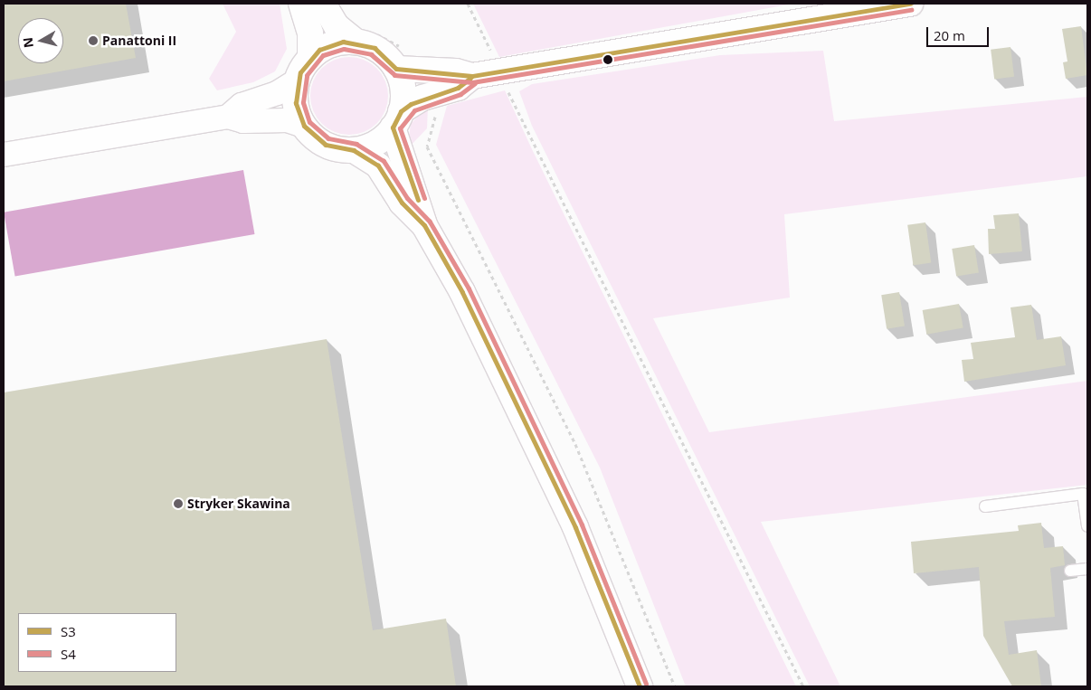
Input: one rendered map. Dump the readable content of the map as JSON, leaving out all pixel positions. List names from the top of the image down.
{
  "places": ["Panattoni II", "Stryker Skawina"],
  "lines": ["transit line S3", "transit line S4"],
  "legend": ["S3", "S4"],
  "scale_bar": "20 m",
  "north": "left"
}
